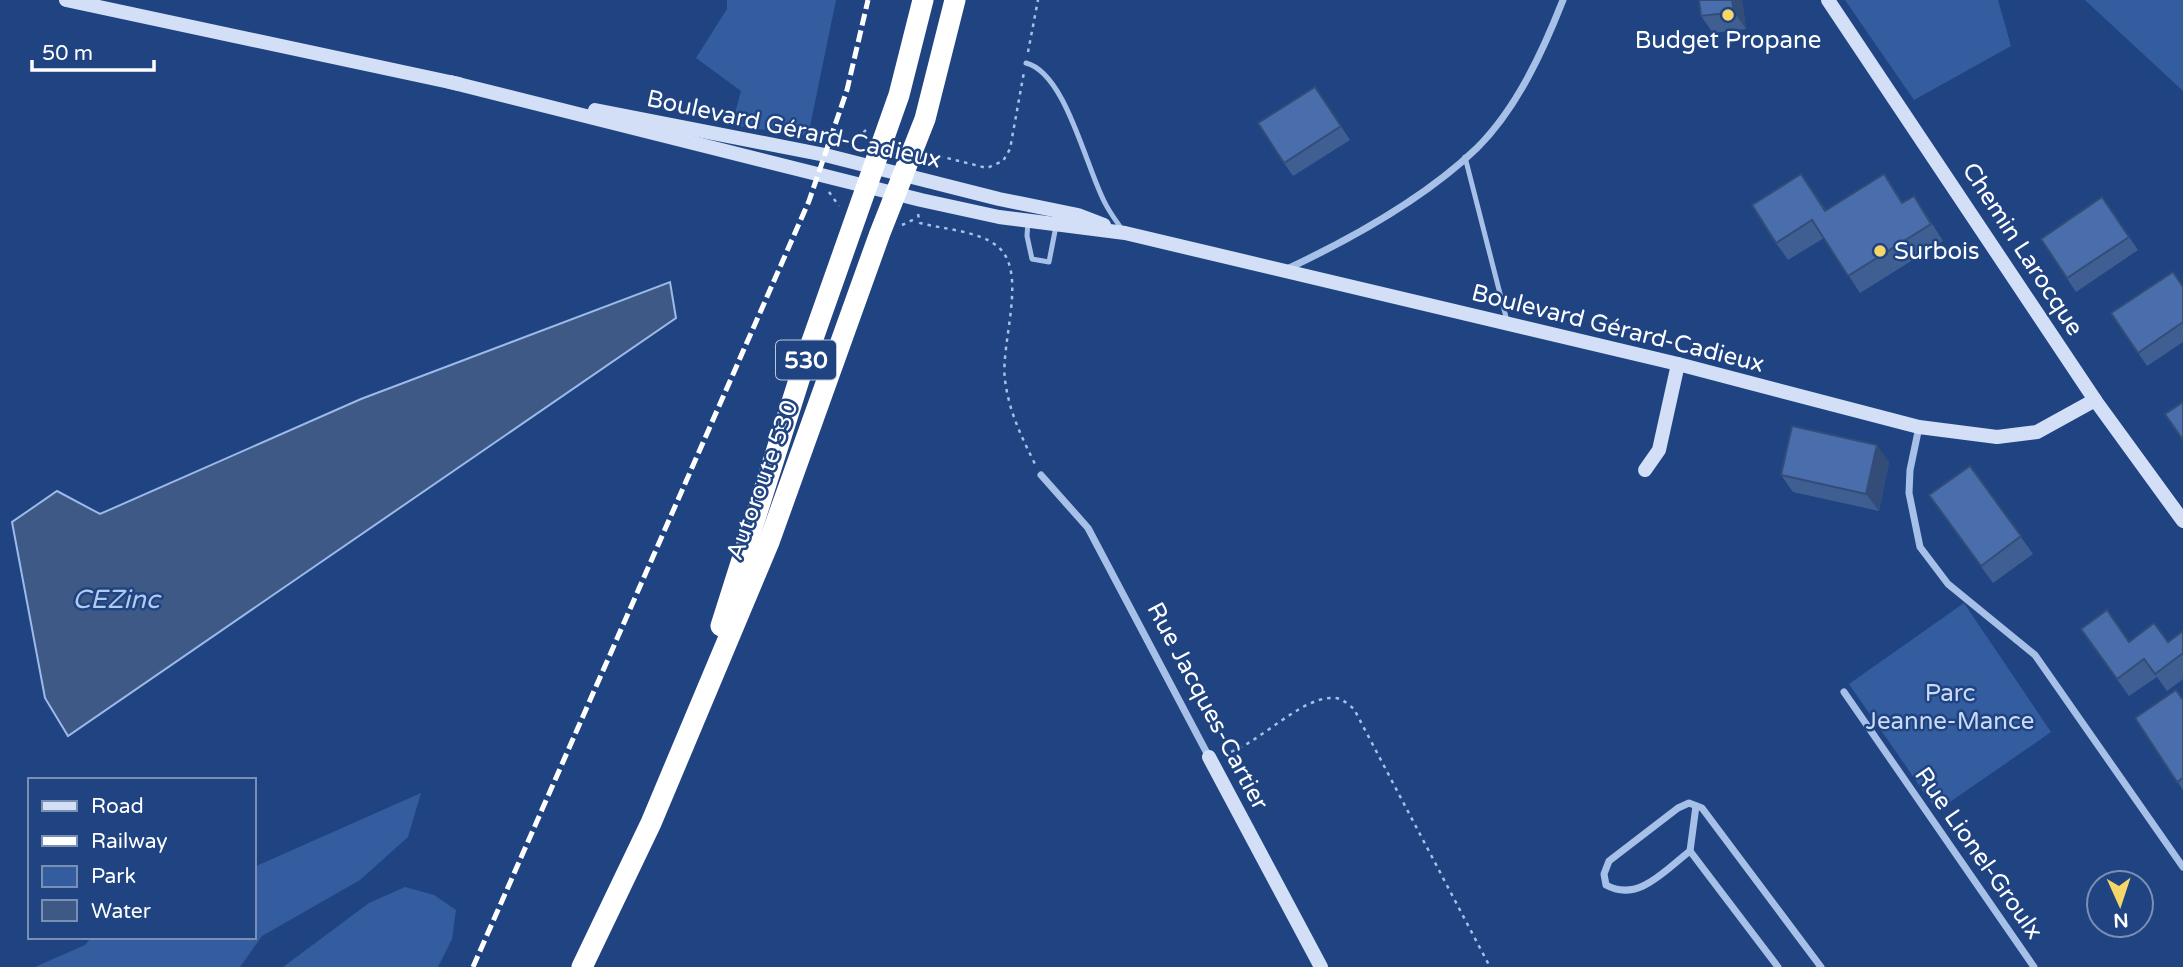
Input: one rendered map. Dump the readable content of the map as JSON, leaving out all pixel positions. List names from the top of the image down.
{
  "streets": {
    "highway": ["530", "Autoroute 530"],
    "main road": ["Boulevard Gérard-Cadieux", "Chemin Larocque", "Rue Jacques-Cartier"],
    "street": ["Rue Lionel-Groulx"]
  },
  "crossings": [
    ["Boulevard Gérard-Cadieux", "Chemin Larocque"],
    ["Boulevard Gérard-Cadieux", "Autoroute 530"]
  ],
  "water": ["CEZinc"],
  "parks": ["Parc Jeanne-Mance"],
  "places": ["Budget Propane", "Surbois"],
  "legend": [
    "Road",
    "Railway",
    "Park",
    "Water"
  ],
  "scale_bar": "50 m",
  "north": "bottom"
}
